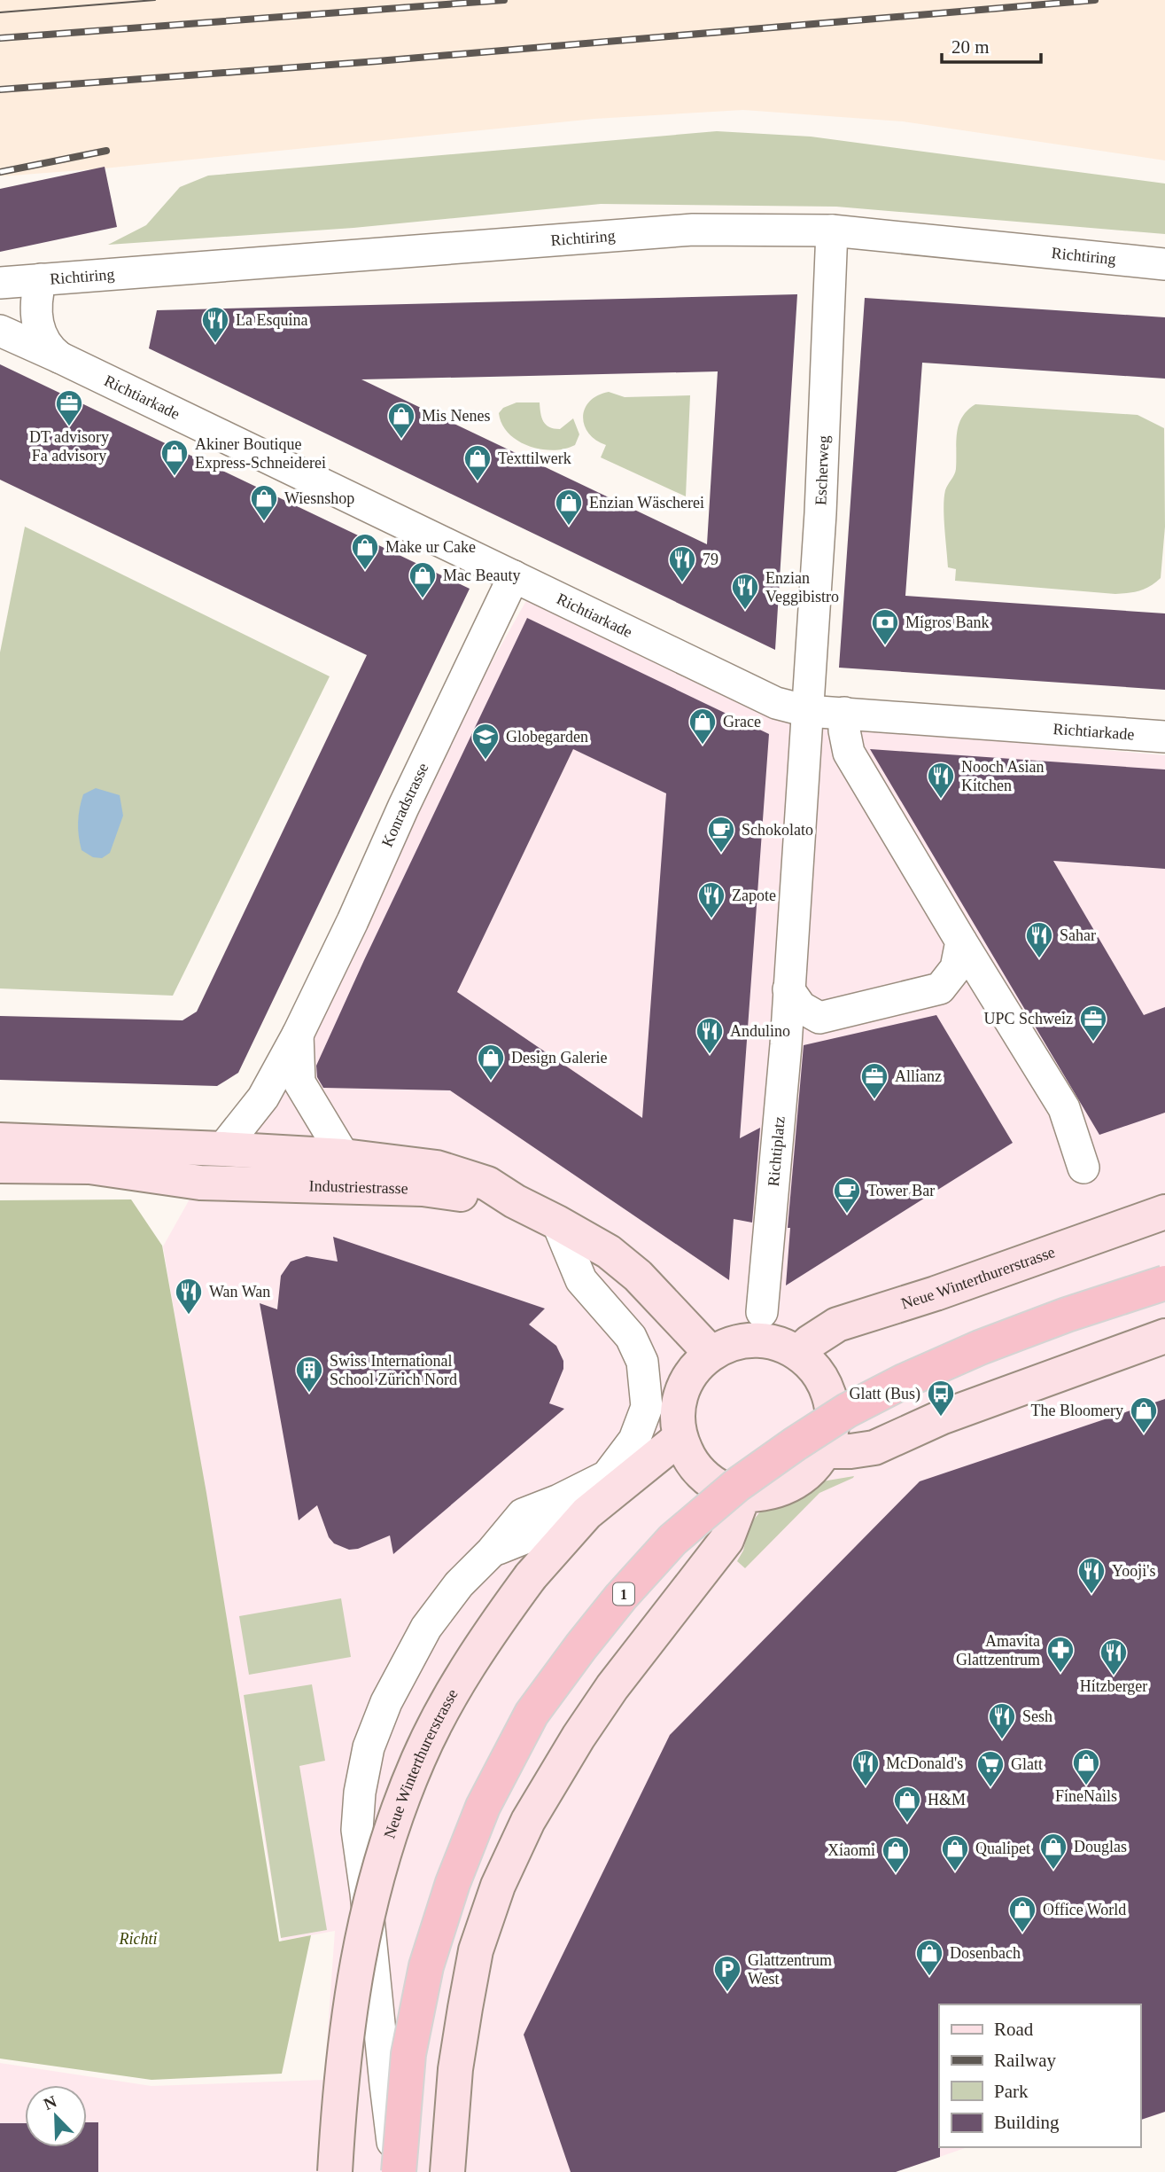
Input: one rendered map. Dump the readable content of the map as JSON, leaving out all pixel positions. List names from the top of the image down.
{
  "streets": {
    "main road": ["Industriestrasse", "Neue Winterthurerstrasse", "1"],
    "street": [
      "Richtiring",
      "Richtiarkade",
      "Escherweg",
      "Konradstrasse",
      "Richtiplatz"
    ]
  },
  "crossings": [
    ["Richtiring", "Richtiarkade"],
    ["Richtiring", "Escherweg"],
    ["Richtiarkade", "Escherweg"],
    ["Richtiarkade", "Konradstrasse"],
    ["Richtiarkade", "Richtiplatz"],
    ["Escherweg", "Richtiplatz"],
    ["Konradstrasse", "Industriestrasse"],
    ["Industriestrasse", "Neue Winterthurerstrasse"]
  ],
  "parks": ["Richti"],
  "places": {
    "restaurant": [
      "La Esquina",
      "79",
      "Enzian Veggibistro",
      "Nooch Asian Kitchen",
      "Zapote",
      "Sahar",
      "Andulino",
      "Wan Wan",
      "Yooji's",
      "Hitzberger",
      "Sesh",
      "McDonald's"
    ],
    "office": ["DT advisory Fa advisory", "UPC Schweiz", "Allianz"],
    "shop": [
      "Mis Nenes",
      "Akiner Boutique Express-Schneiderei",
      "Texttilwerk",
      "Wiesnshop",
      "Enzian Wäscherei",
      "Make ur Cake",
      "Mac Beauty",
      "Grace",
      "Design Galerie",
      "The Bloomery",
      "FineNails",
      "H&M",
      "Douglas",
      "Qualipet",
      "Xiaomi",
      "Office World",
      "Dosenbach"
    ],
    "bank": ["Migros Bank"],
    "school or university": ["Globegarden"],
    "cafe": ["Schokolato", "Tower Bar"],
    "building": ["Swiss International School Zürich Nord"],
    "bus stop": ["Glatt (Bus)"],
    "pharmacy": ["Amavita Glattzentrum"],
    "supermarket": ["Glatt"],
    "parking": ["Glattzentrum West"]
  },
  "legend": [
    "Road",
    "Railway",
    "Park",
    "Building"
  ],
  "scale_bar": "20 m",
  "north": "top left"
}
